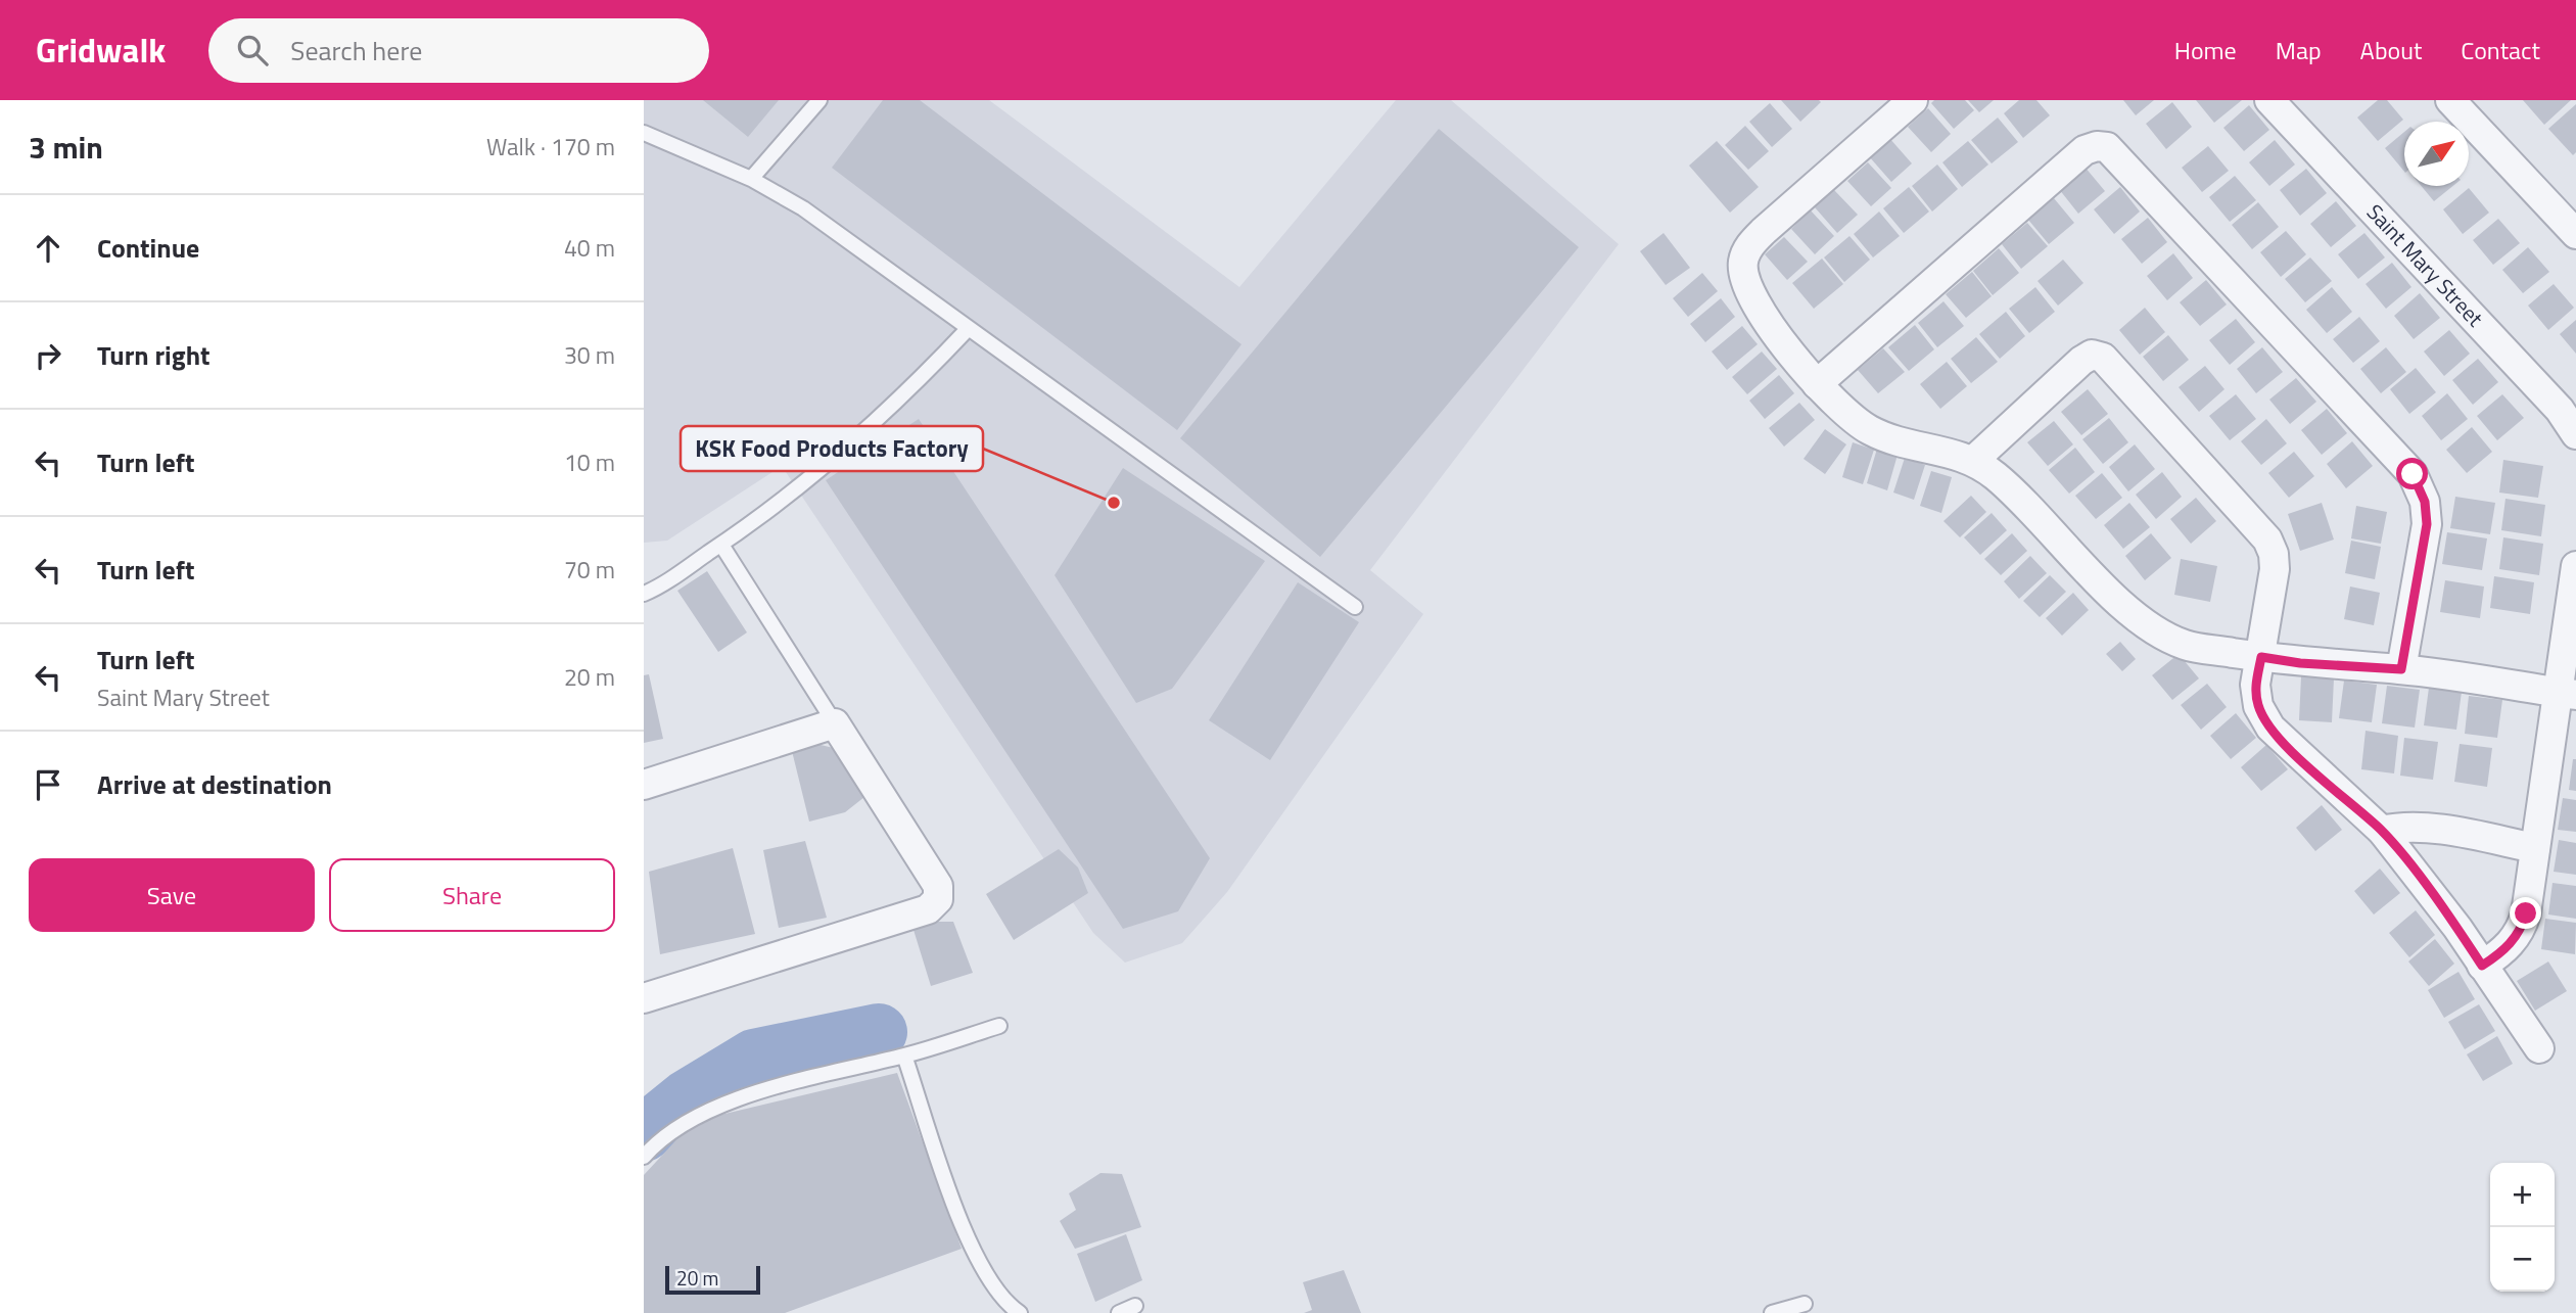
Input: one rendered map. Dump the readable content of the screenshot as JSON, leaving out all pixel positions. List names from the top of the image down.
{
  "streets": {
    "street": ["Saint Mary Street"]
  },
  "places": ["KSK Food Products Factory"],
  "scale_bar": "20 m",
  "north": "top right",
  "page": {
    "header": "Gridwalk",
    "search": "Search here",
    "nav": [
      "Home",
      "Map",
      "About",
      "Contact"
    ],
    "heading": ["3 min", "Walk · 170 m"],
    "list": [
      ["Continue", "40 m"],
      ["Turn right", "30 m"],
      ["Turn left", "10 m"],
      ["Turn left", "70 m"],
      ["Turn left", "Saint Mary Street", "20 m"],
      "Arrive at destination"
    ],
    "buttons": ["Save", "Share"],
    "map_buttons": ["+", "−"],
    "scale": "20 m"
  }
}
